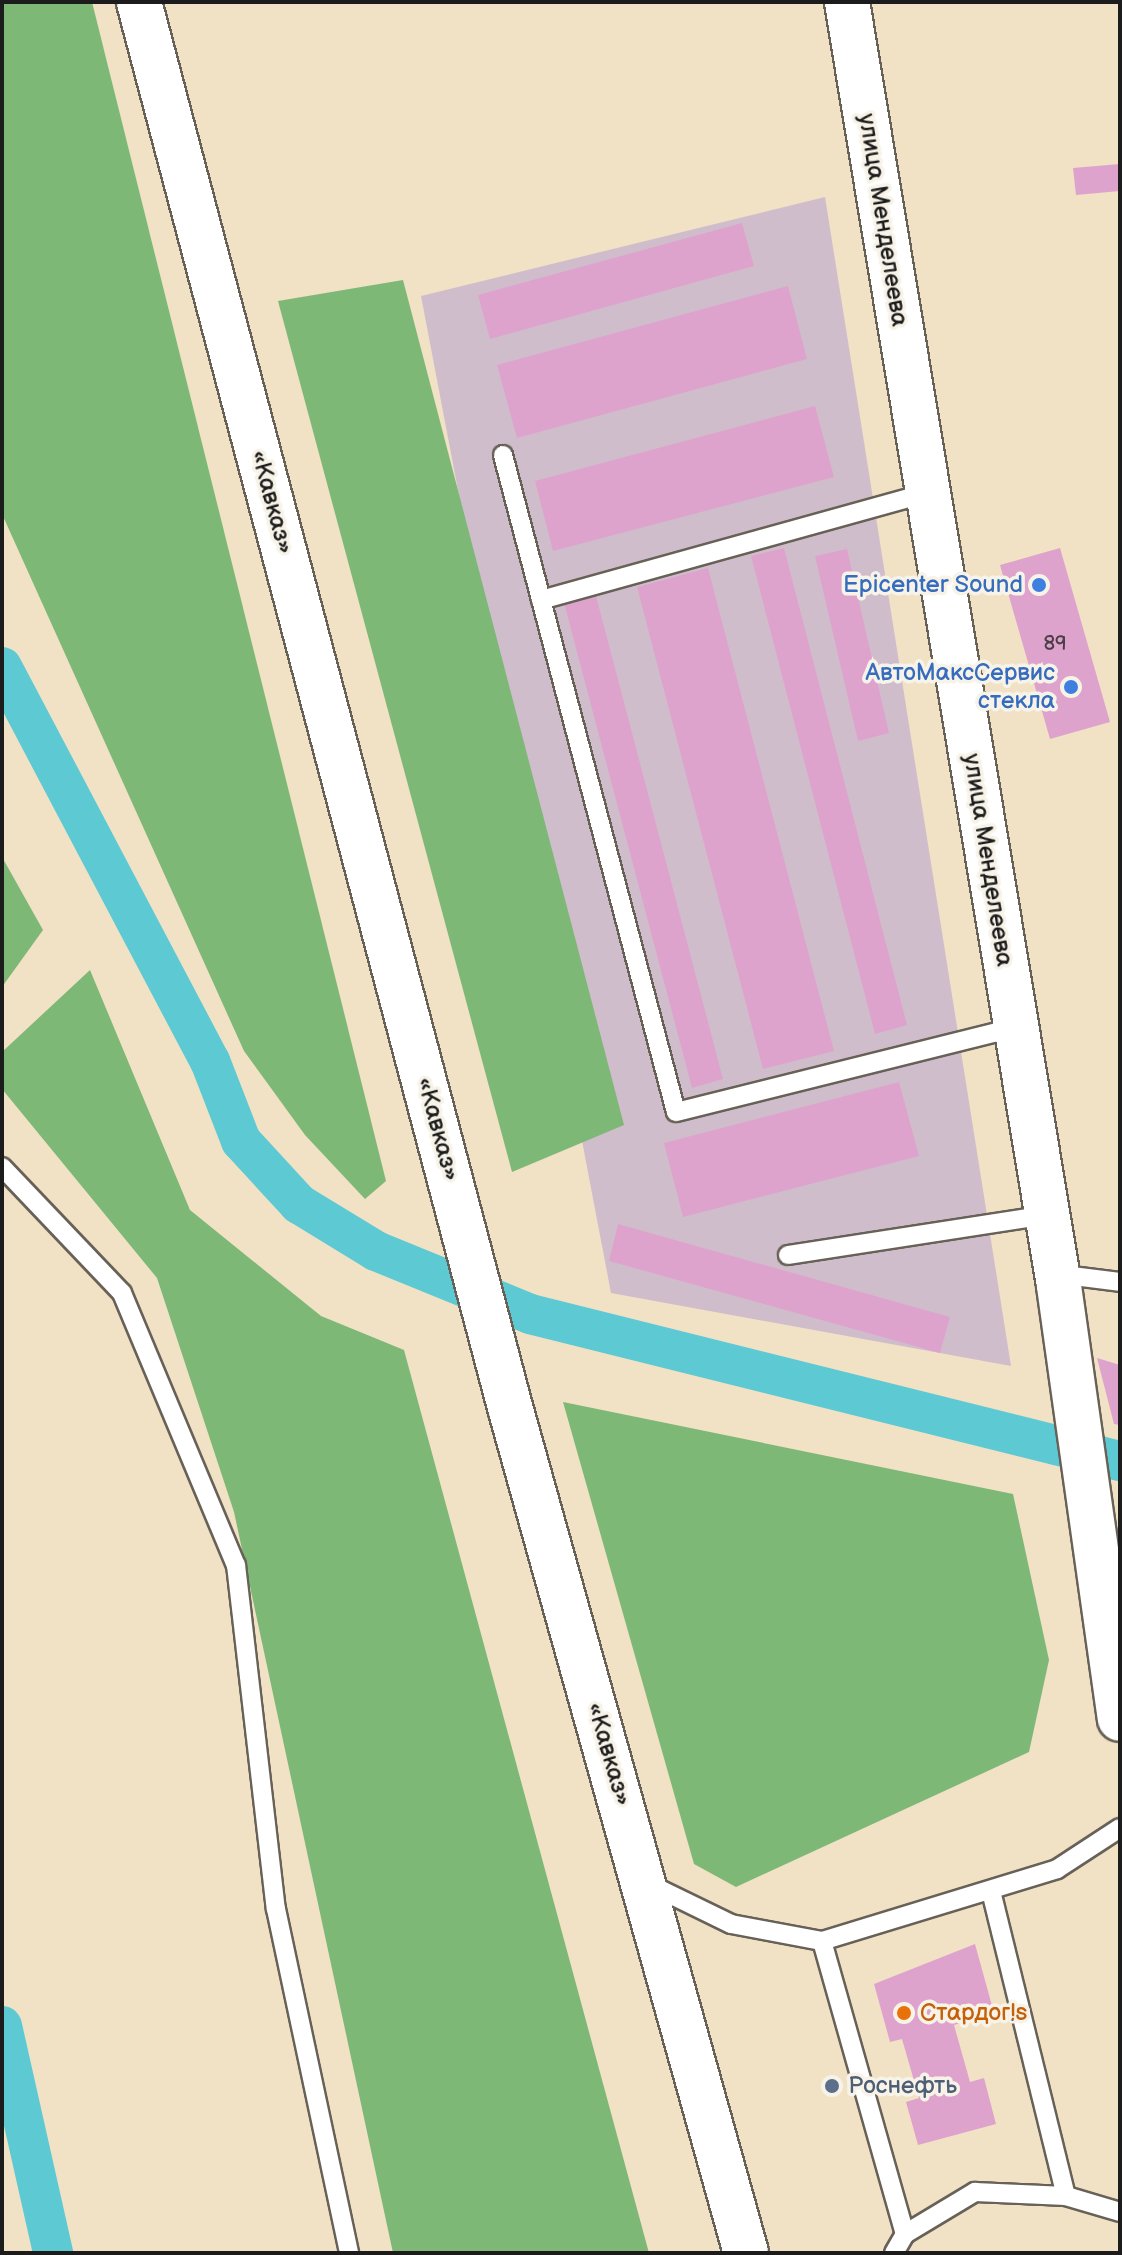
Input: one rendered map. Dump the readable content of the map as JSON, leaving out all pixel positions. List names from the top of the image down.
{
  "streets": {
    "main road": ["улица Менделеева", "«Кавказ»"]
  },
  "places": [
    "Epicenter Sound",
    "АвтоМаксСервис стекла",
    "Стардог!s",
    "Роснефть"
  ],
  "house_numbers": ["89"]
}
